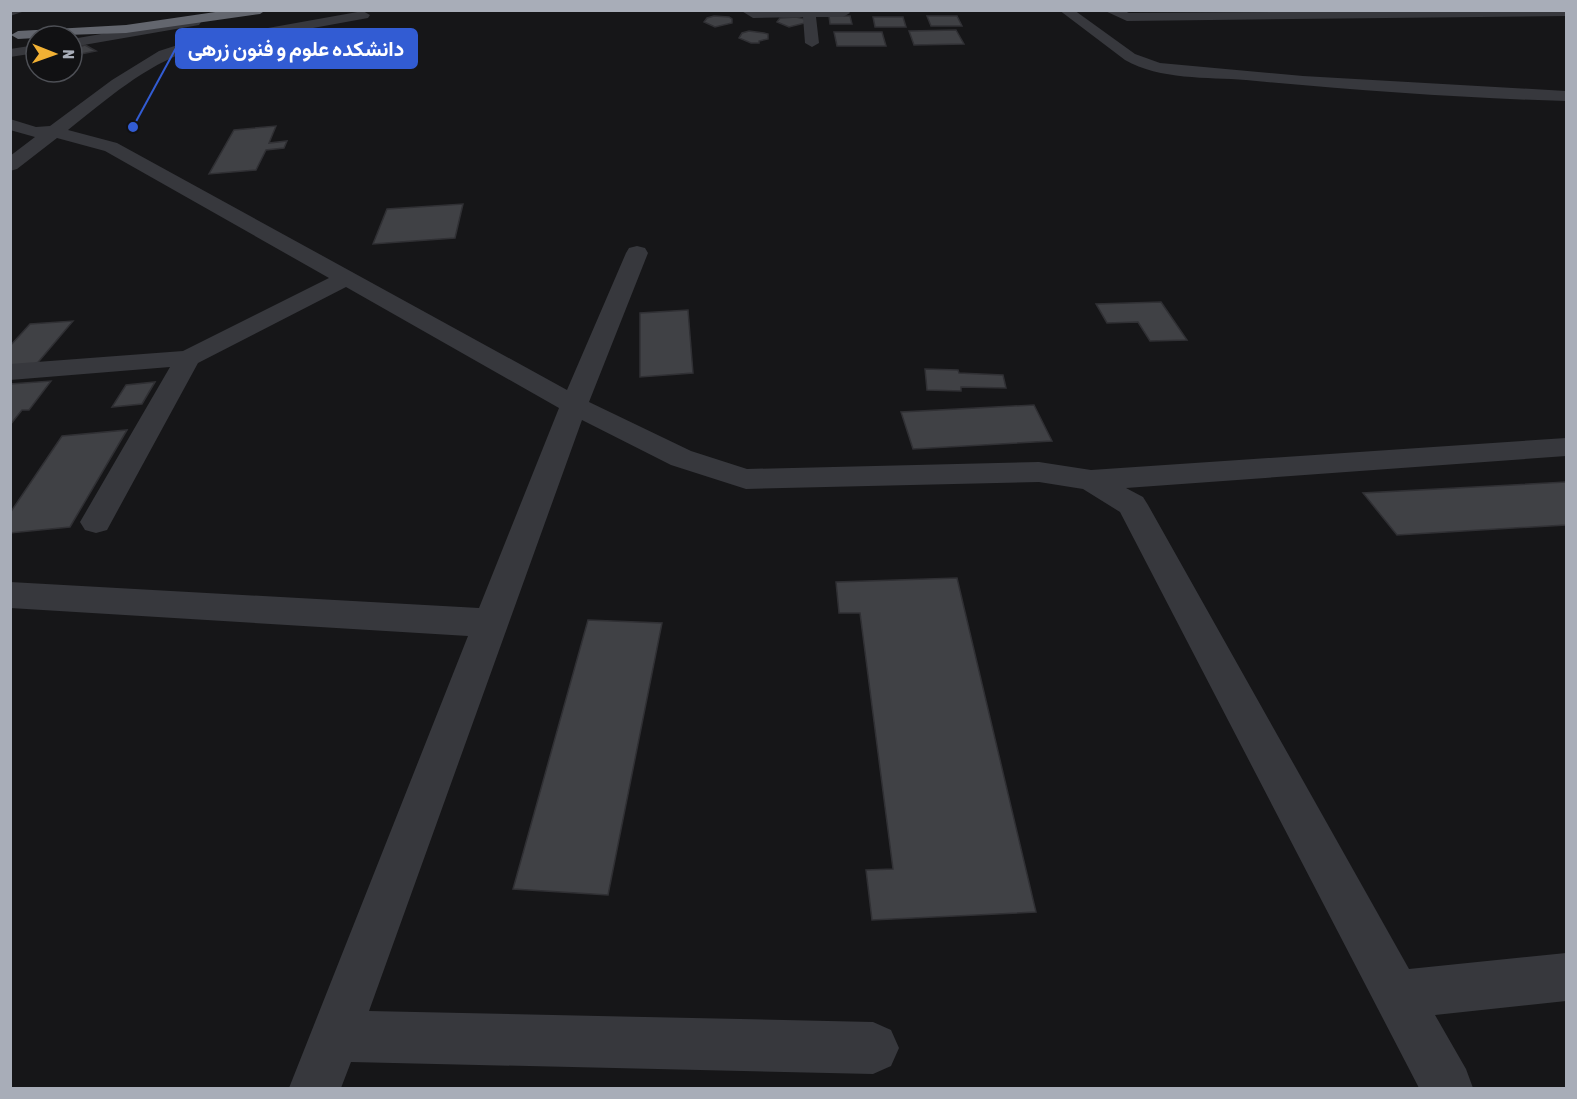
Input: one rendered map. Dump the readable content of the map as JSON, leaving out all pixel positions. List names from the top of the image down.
{
  "places": ["دانشکده علوم و فنون زرهی"],
  "north": "right"
}
